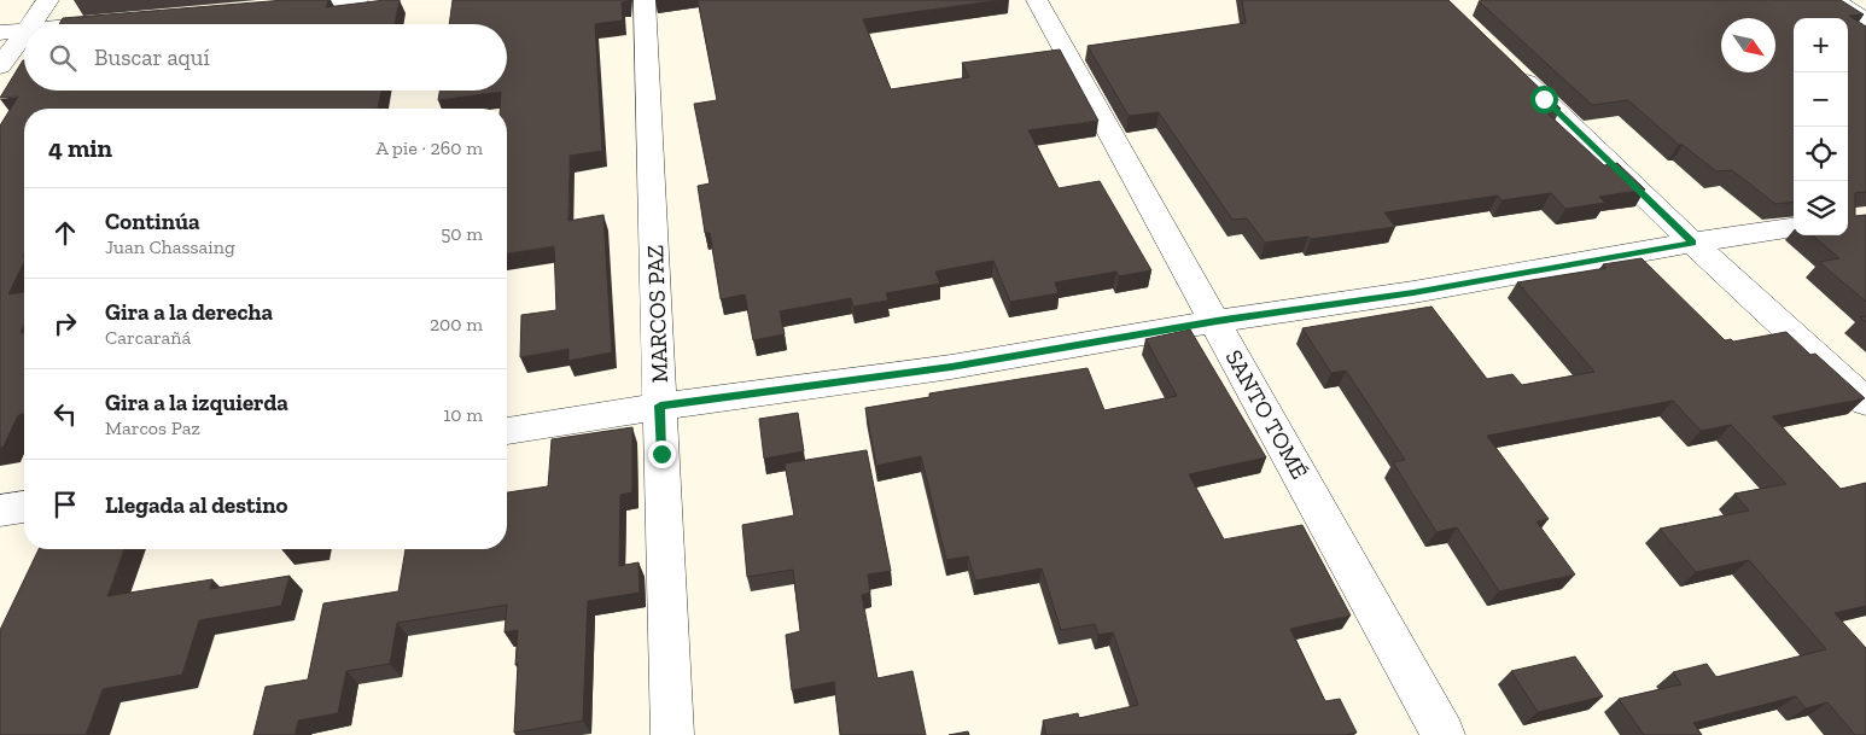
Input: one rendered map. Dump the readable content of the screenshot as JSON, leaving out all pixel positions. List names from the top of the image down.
{
  "streets": {
    "street": ["MARCOS PAZ", "SANTO TOMÉ"]
  },
  "north": "bottom right",
  "page": {
    "map_buttons": ["+", "−"],
    "search": "Buscar aquí",
    "heading": ["4 min", "A pie · 260 m"],
    "list": [
      ["Continúa", "Juan Chassaing", "50 m"],
      ["Gira a la derecha", "Carcarañá", "200 m"],
      ["Gira a la izquierda", "Marcos Paz", "10 m"],
      "Llegada al destino"
    ]
  }
}
